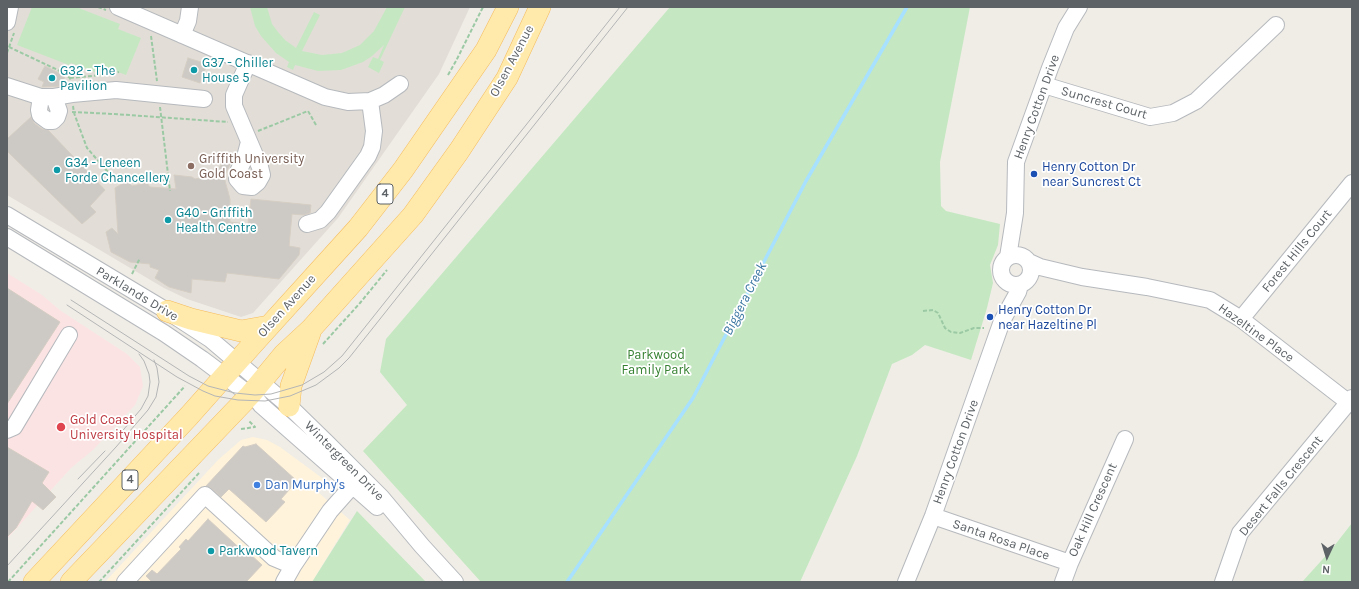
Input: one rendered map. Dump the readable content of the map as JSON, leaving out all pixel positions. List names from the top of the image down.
{
  "streets": {
    "main road": ["Olsen Avenue", "4"],
    "street": [
      "Suncrest Court",
      "Henry Cotton Drive",
      "Forest Hills Court",
      "Parklands Drive",
      "Hazeltine Place",
      "Wintergreen Drive",
      "Desert Falls Crescent",
      "Oak Hill Crescent",
      "Santa Rosa Place"
    ]
  },
  "crossings": [
    ["Olsen Avenue", "Parklands Drive"],
    ["Olsen Avenue", "Wintergreen Drive"],
    ["Suncrest Court", "Henry Cotton Drive"],
    ["Henry Cotton Drive", "Hazeltine Place"],
    ["Henry Cotton Drive", "Santa Rosa Place"],
    ["Forest Hills Court", "Hazeltine Place"],
    ["Parklands Drive", "Wintergreen Drive"],
    ["Hazeltine Place", "Desert Falls Crescent"],
    ["Oak Hill Crescent", "Santa Rosa Place"]
  ],
  "water": ["Biggera Creek"],
  "parks": ["Parkwood Family Park"],
  "places": [
    "G37 - Chiller House 5",
    "G32 - The Pavilion",
    "Griffith University Gold Coast",
    "G34 - Leneen Forde Chancellery",
    "Henry Cotton Dr near Suncrest Ct",
    "G40 - Griffith Health Centre",
    "Henry Cotton Dr near Hazeltine Pl",
    "Gold Coast University Hospital",
    "Dan Murphy's",
    "Parkwood Tavern"
  ],
  "north": "bottom"
}
